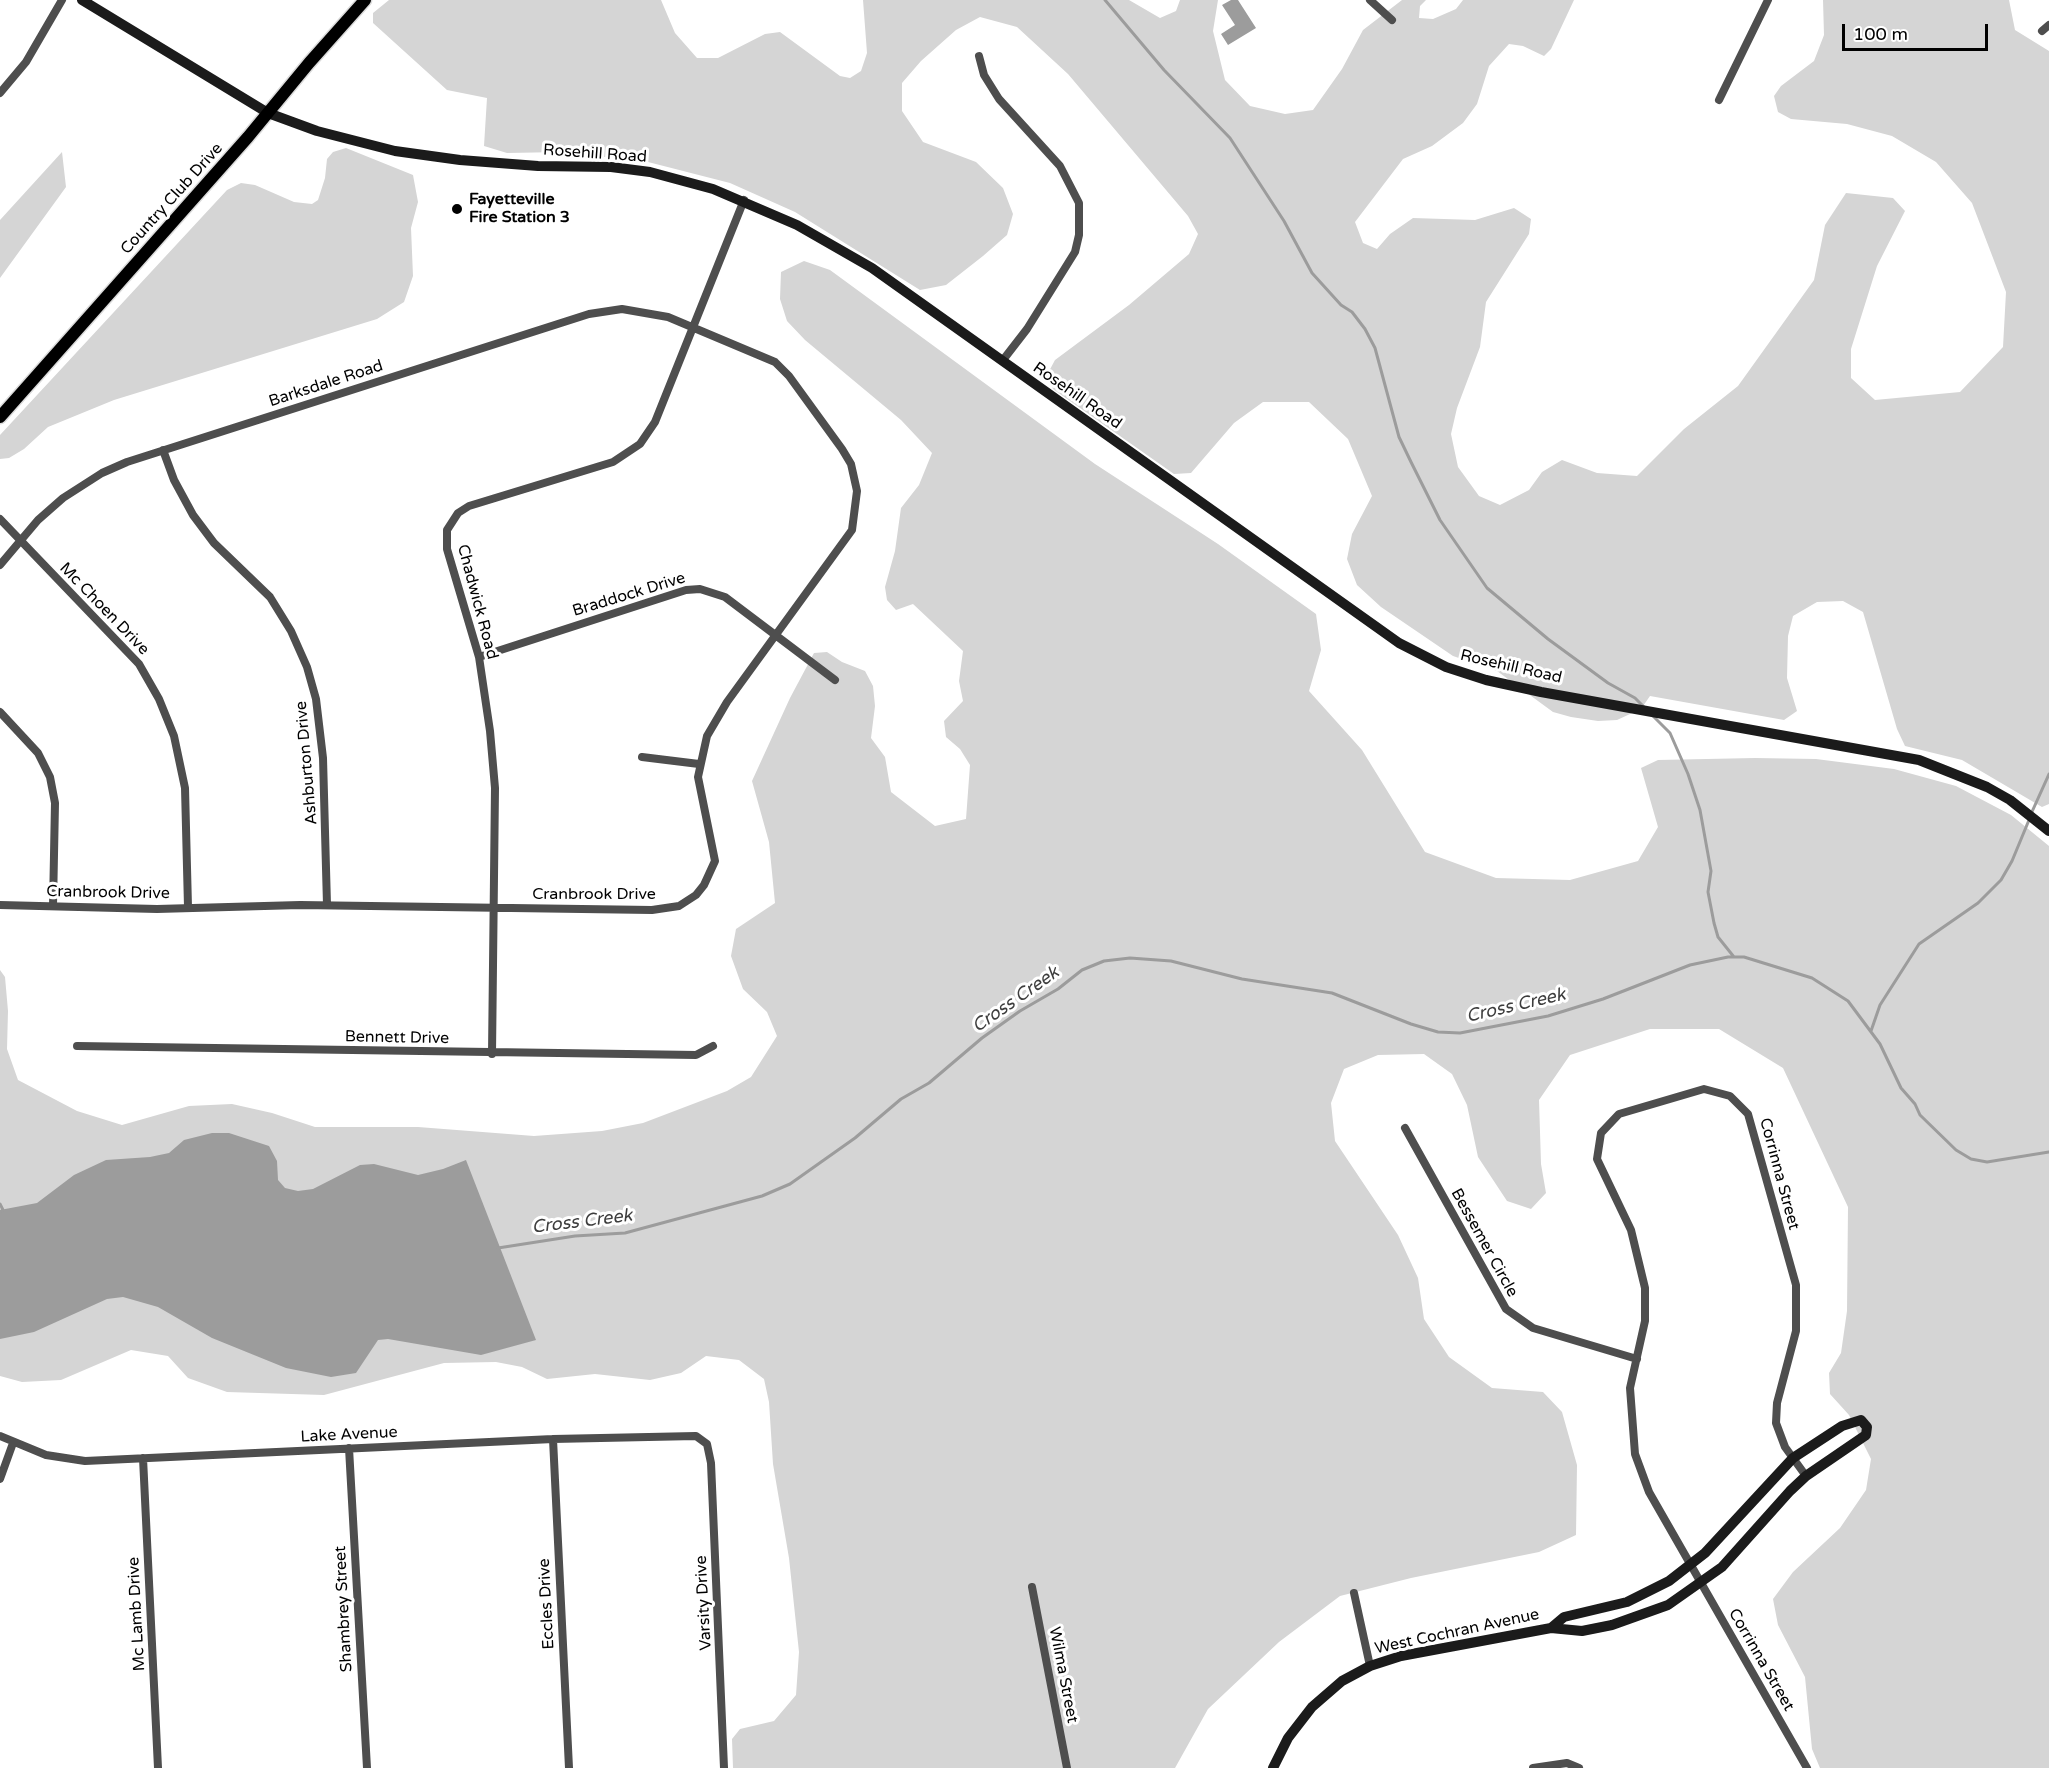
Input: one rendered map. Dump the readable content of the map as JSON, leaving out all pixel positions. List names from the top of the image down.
{
  "streets": {
    "main road": ["Rosehill Road", "Country Club Drive", "West Cochran Avenue"],
    "street": [
      "Barksdale Road",
      "Braddock Drive",
      "Chadwick Road",
      "Mc Choen Drive",
      "Ashburton Drive",
      "Cranbrook Drive",
      "Bennett Drive",
      "Corrinna Street",
      "Bessemer Circle",
      "Lake Avenue",
      "Varsity Drive",
      "Eccles Drive",
      "Shambrey Street",
      "Mc Lamb Drive",
      "Wilma Street"
    ]
  },
  "crossings": [
    ["Rosehill Road", "Country Club Drive"],
    ["Rosehill Road", "Chadwick Road"],
    ["Barksdale Road", "Chadwick Road"],
    ["Barksdale Road", "Mc Choen Drive"],
    ["Barksdale Road", "Ashburton Drive"],
    ["Barksdale Road", "Cranbrook Drive"],
    ["Braddock Drive", "Chadwick Road"],
    ["Braddock Drive", "Cranbrook Drive"],
    ["Chadwick Road", "Cranbrook Drive"],
    ["Chadwick Road", "Bennett Drive"],
    ["Mc Choen Drive", "Cranbrook Drive"],
    ["Ashburton Drive", "Cranbrook Drive"],
    ["Corrinna Street", "Bessemer Circle"],
    ["Corrinna Street", "West Cochran Avenue"],
    ["Lake Avenue", "Varsity Drive"],
    ["Lake Avenue", "Eccles Drive"],
    ["Lake Avenue", "Shambrey Street"],
    ["Lake Avenue", "Mc Lamb Drive"]
  ],
  "water": ["Cross Creek"],
  "places": ["Fayetteville Fire Station 3"],
  "scale_bar": "100 m"
}
